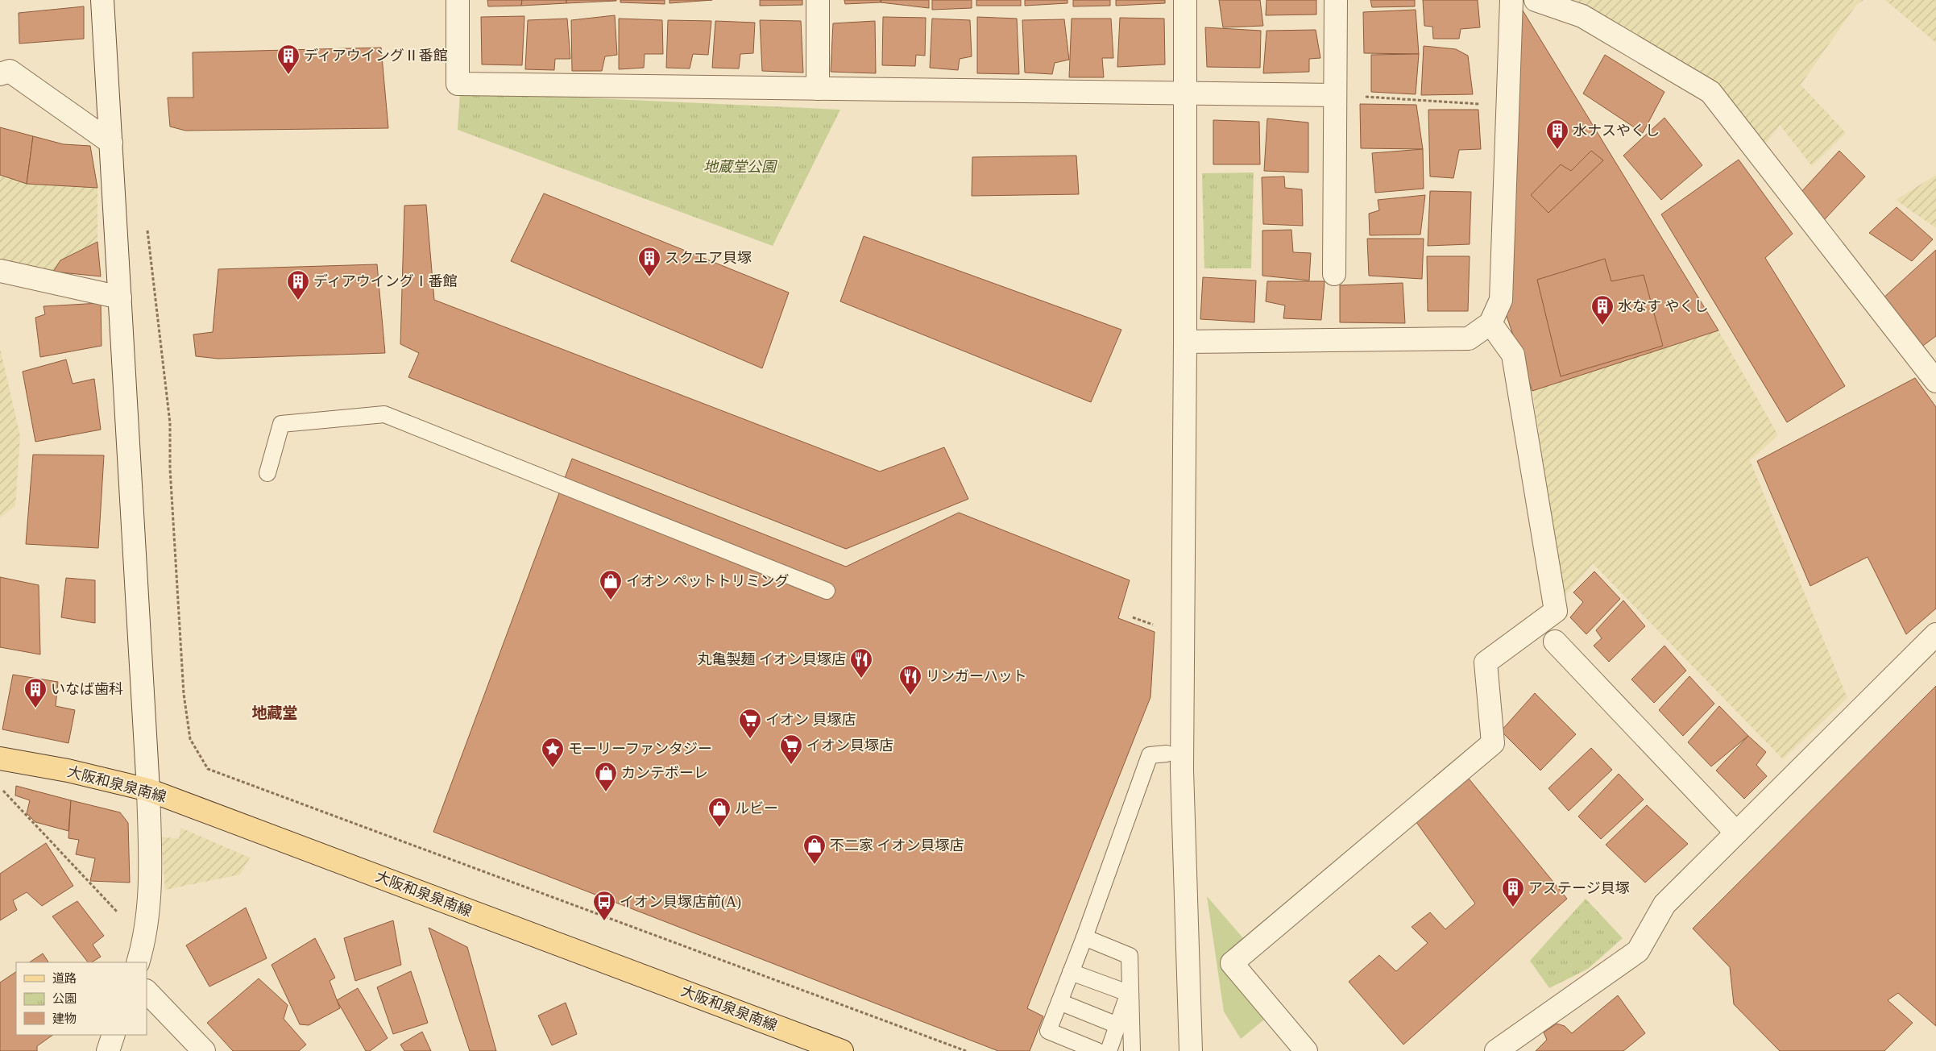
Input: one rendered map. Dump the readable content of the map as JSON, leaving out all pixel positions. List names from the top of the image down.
{
  "streets": {
    "main road": ["大阪和泉泉南線"]
  },
  "districts": ["地藏堂"],
  "parks": ["地蔵堂公園"],
  "places": {
    "building": [
      "ディアウイングⅡ番館",
      "水ナスやくし",
      "スクエア貝塚",
      "ディアウイングⅠ番館",
      "水なす やくし",
      "いなば歯科",
      "アステージ貝塚"
    ],
    "shop": [
      "イオン ペットトリミング",
      "カンテボーレ",
      "ルビー",
      "不二家 イオン貝塚店"
    ],
    "restaurant": ["丸亀製麺 イオン貝塚店", "リンガーハット"],
    "supermarket": ["イオン 貝塚店", "イオン貝塚店"],
    "place": ["モーリーファンタジー"],
    "bus stop": ["イオン貝塚店前(A)"]
  },
  "legend": ["道路", "公園", "建物"]
}
